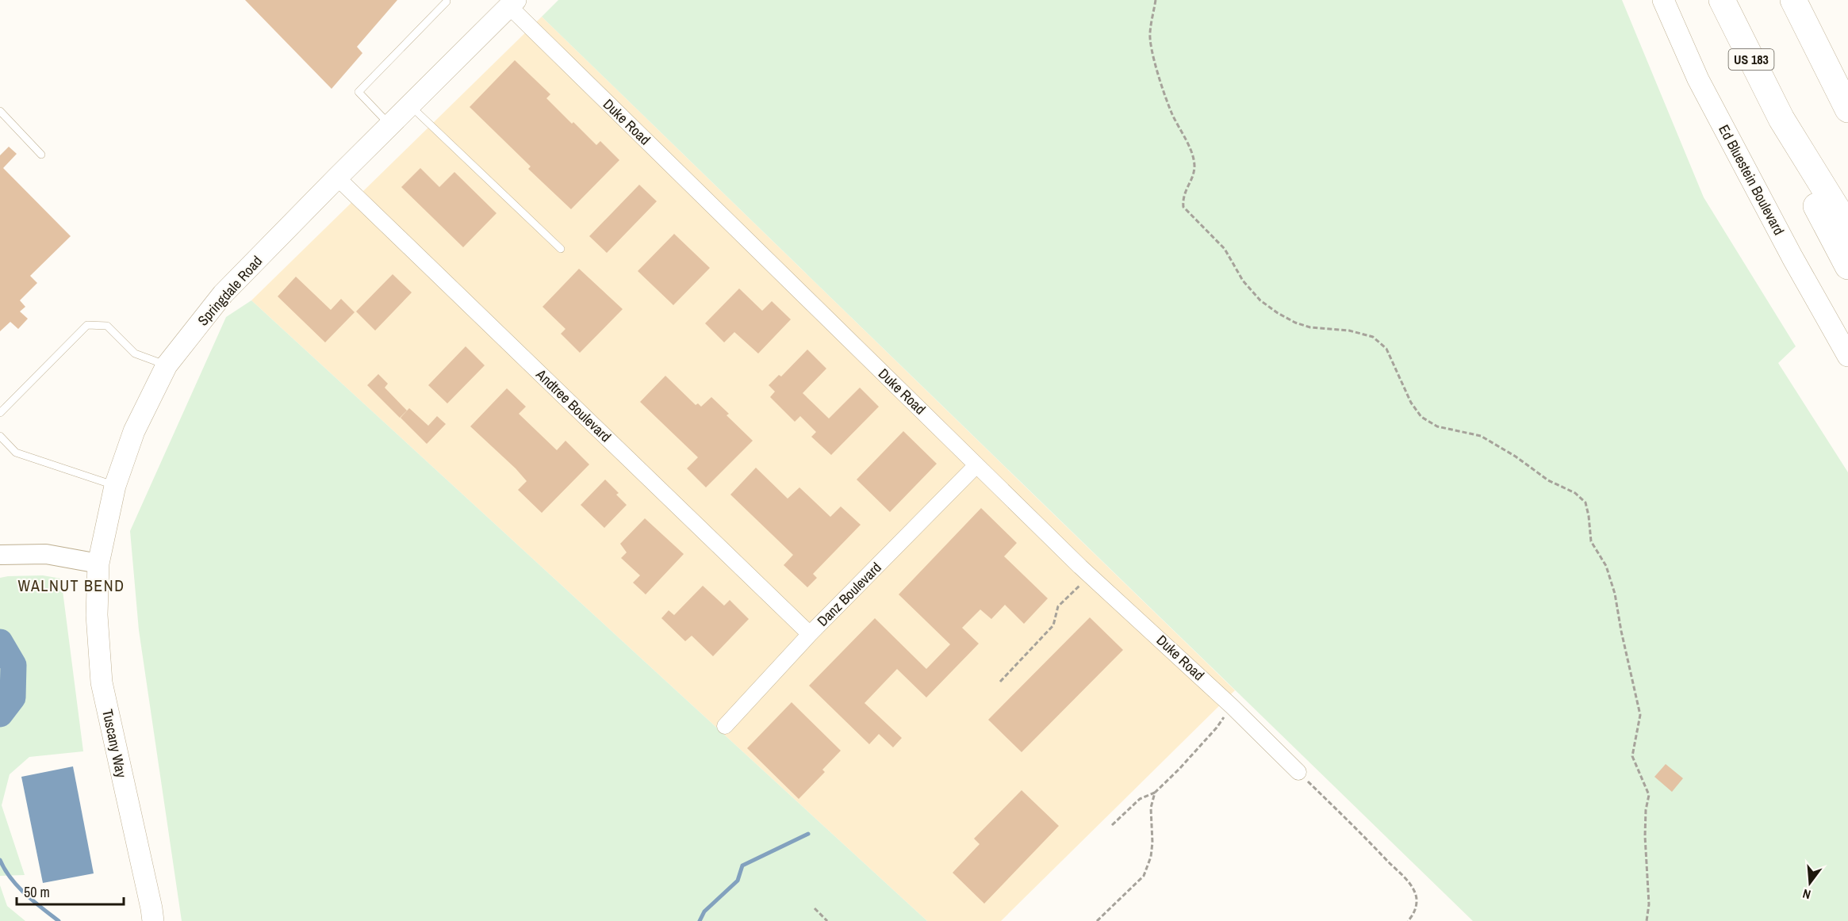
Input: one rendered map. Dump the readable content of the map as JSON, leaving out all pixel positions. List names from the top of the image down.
{
  "streets": {
    "highway": ["US 183"],
    "main road": ["Ed Bluestein Boulevard", "Springdale Road", "Tuscany Way"],
    "street": ["Duke Road", "Andtree Boulevard", "Danz Boulevard"]
  },
  "crossings": [
    ["Duke Road", "Springdale Road"],
    ["Duke Road", "Danz Boulevard"],
    ["Springdale Road", "Andtree Boulevard"],
    ["Springdale Road", "Tuscany Way"],
    ["Andtree Boulevard", "Danz Boulevard"]
  ],
  "districts": ["WALNUT BEND"],
  "scale_bar": "50 m",
  "north": "bottom"
}
